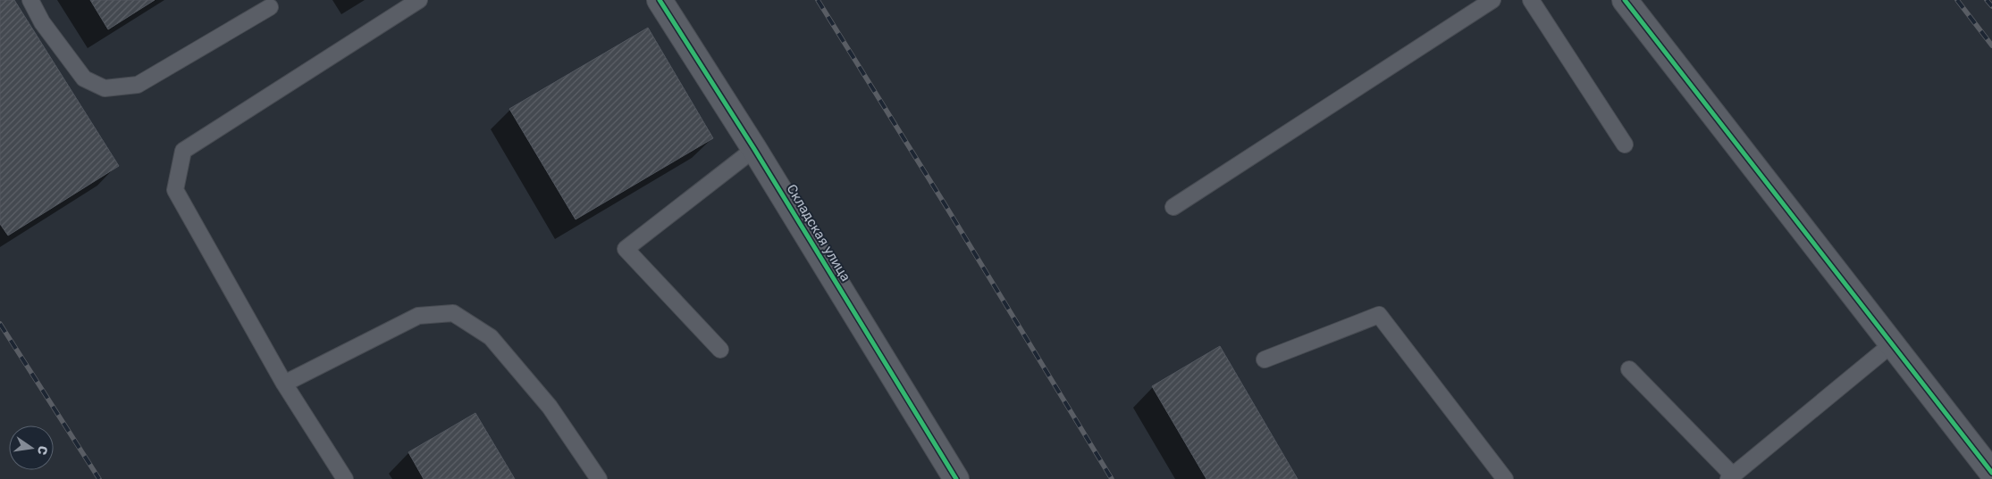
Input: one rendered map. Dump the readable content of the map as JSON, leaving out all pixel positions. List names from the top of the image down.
{
  "streets": {
    "street": ["Складская улица"]
  },
  "north": "right"
}
